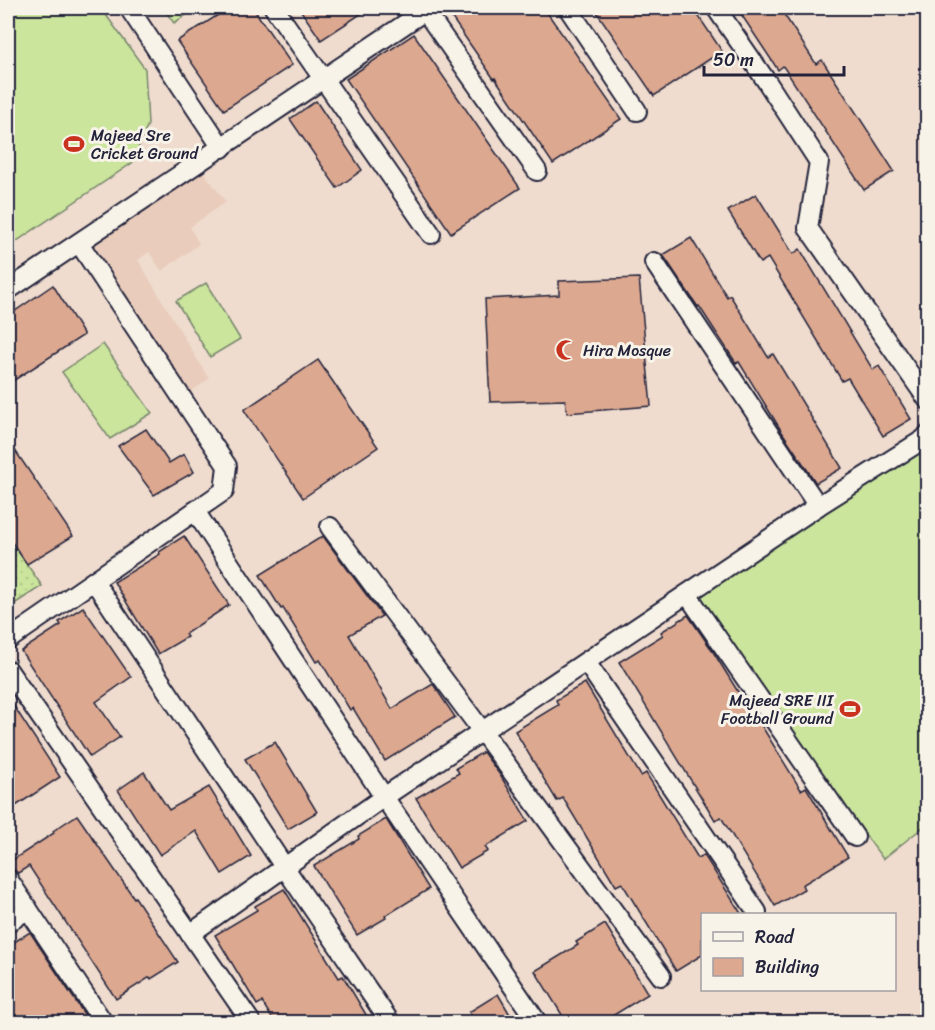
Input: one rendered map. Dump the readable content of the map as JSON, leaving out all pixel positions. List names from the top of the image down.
{
  "places": {
    "sports": ["Majeed Sre Cricket Ground", "Majeed SRE III Football Ground"],
    "mosque": ["Hira Mosque"]
  },
  "legend": ["Road", "Building"],
  "scale_bar": "50 m"
}
